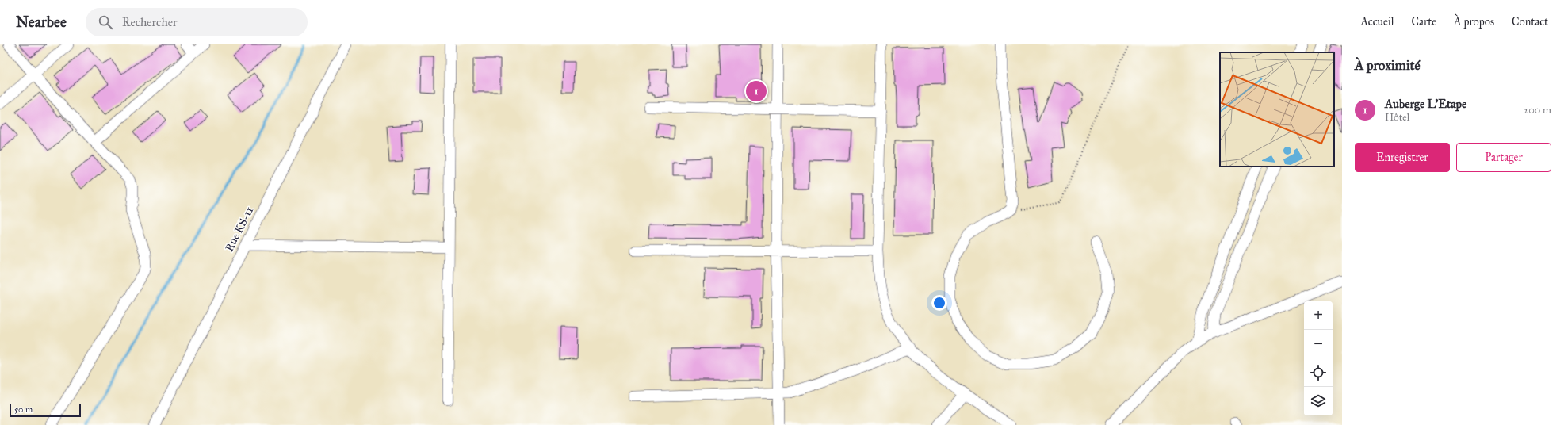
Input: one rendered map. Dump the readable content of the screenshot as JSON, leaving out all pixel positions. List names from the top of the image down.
{
  "streets": {
    "street": ["Rue KS-11"]
  },
  "scale_bar": "50 m",
  "page": {
    "header": "Nearbee",
    "search": "Rechercher",
    "nav": [
      "Accueil",
      "Carte",
      "À propos",
      "Contact"
    ],
    "heading": "À proximité",
    "pins": "1",
    "list": [
      {
        "mark": "1",
        "name": "Auberge L'Etape",
        "note": "Hôtel",
        "value": "200 m"
      }
    ],
    "buttons": ["Enregistrer", "Partager"],
    "map_buttons": ["+", "−"],
    "scale": "50 m"
  }
}
